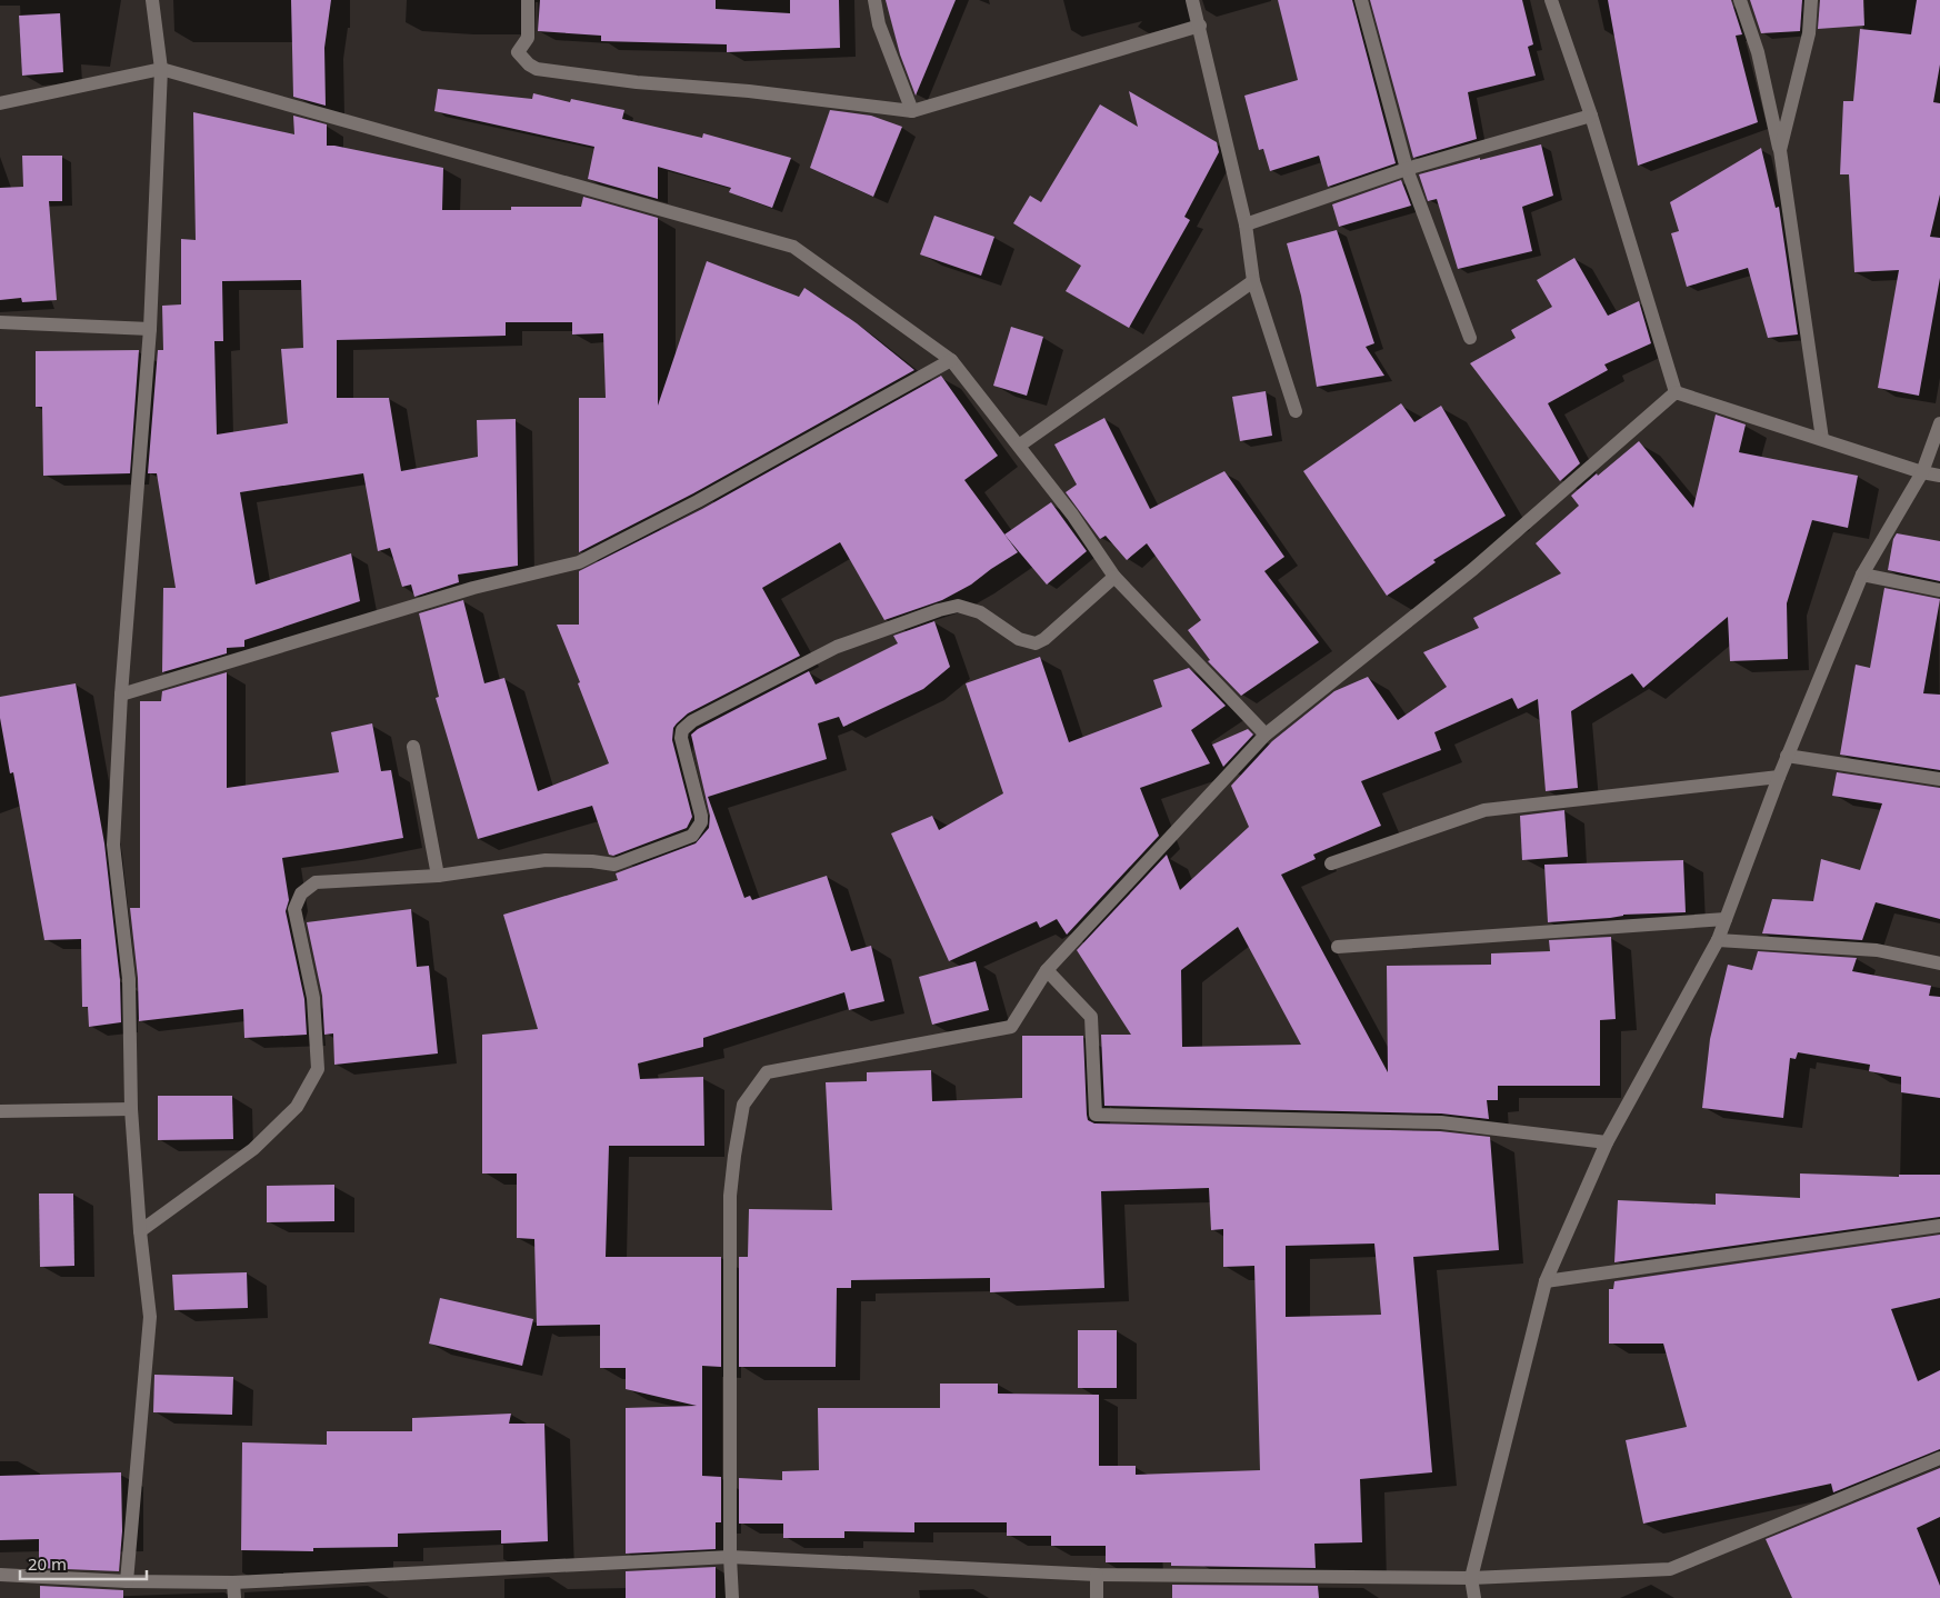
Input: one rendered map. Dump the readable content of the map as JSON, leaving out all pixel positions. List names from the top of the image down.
{
  "scale_bar": "20 m"
}
